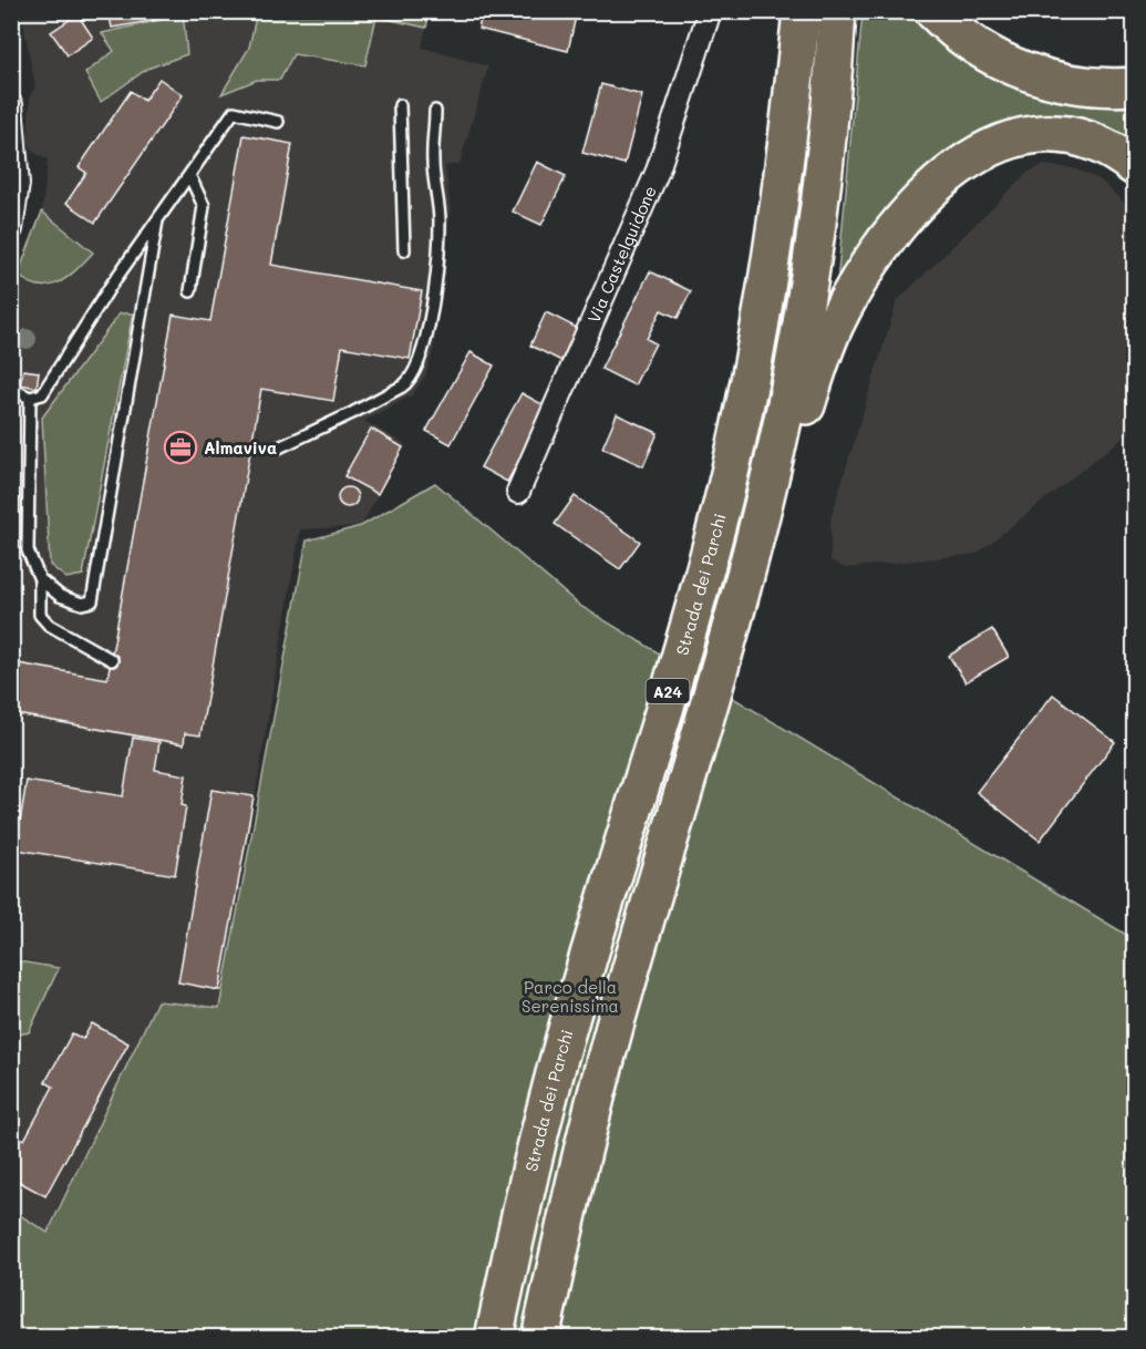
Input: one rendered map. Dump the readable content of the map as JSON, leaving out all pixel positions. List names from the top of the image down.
{
  "streets": {
    "highway": ["Strada dei Parchi", "A24"],
    "street": ["Via Castelguidone"]
  },
  "parks": ["Parco della Serenissima"],
  "places": {
    "office": ["Almaviva"]
  }
}
